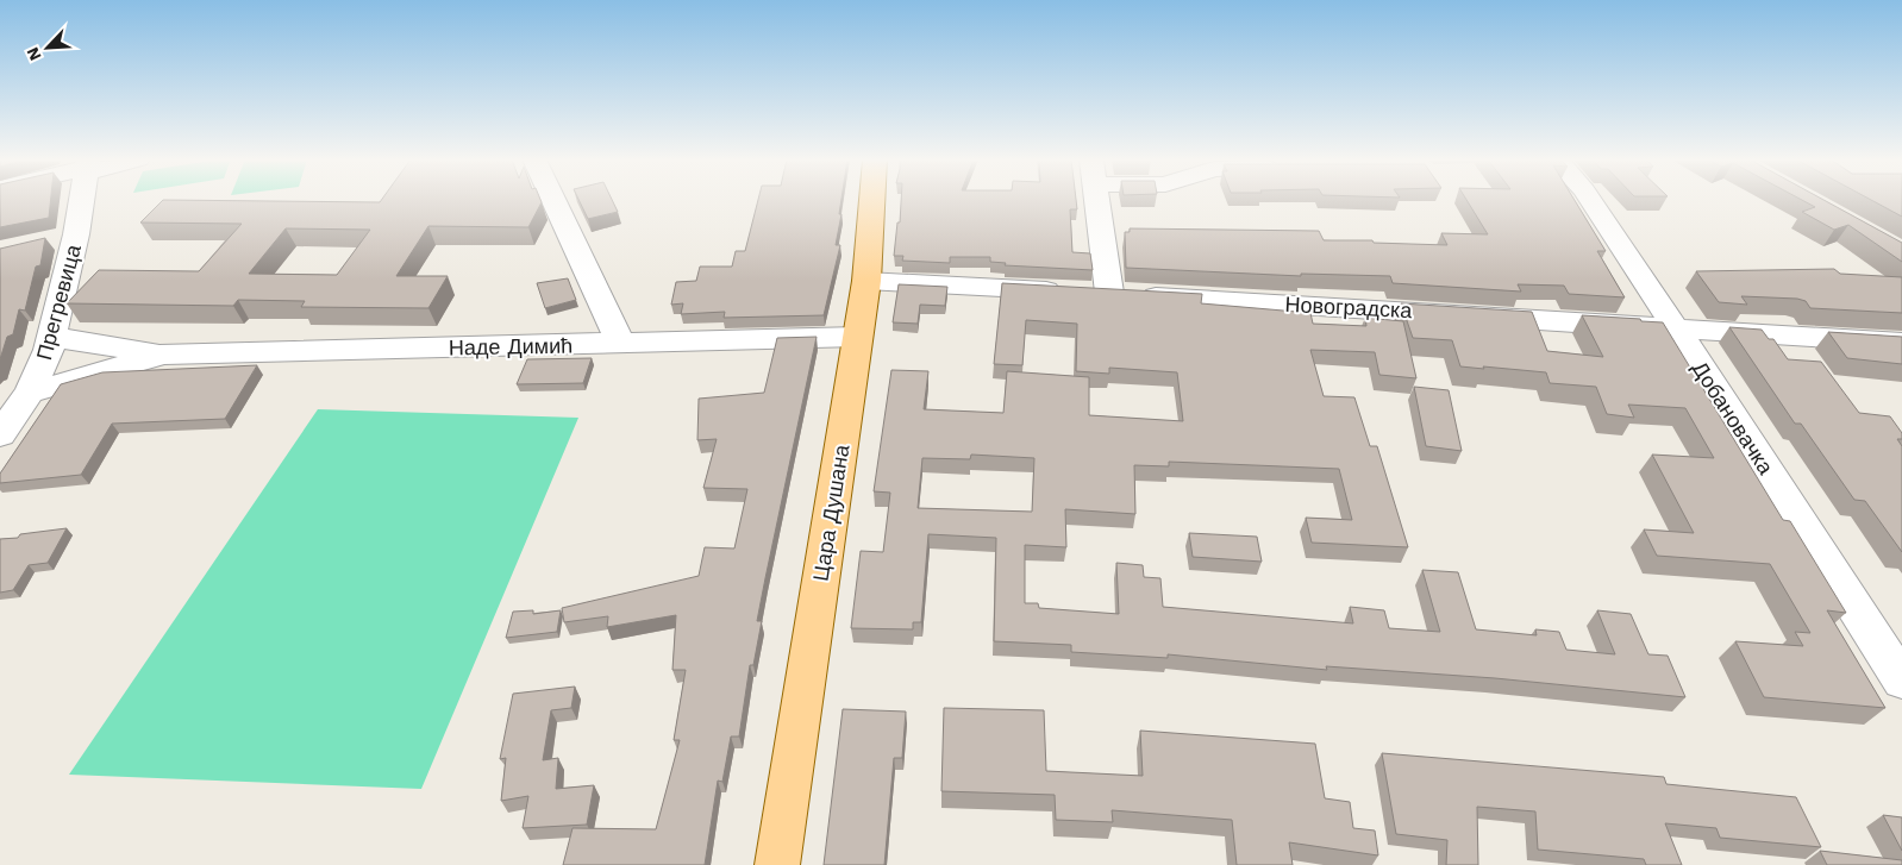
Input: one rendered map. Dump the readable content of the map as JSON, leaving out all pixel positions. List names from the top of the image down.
{
  "streets": {
    "main road": ["Цара Душана"],
    "street": [
      "Прегревица",
      "Новоградска",
      "Наде Димић",
      "Добановачка"
    ]
  },
  "crossings": [
    ["Прегревица", "Наде Димић"],
    ["Новоградска", "Добановачка"],
    ["Новоградска", "Цара Душана"],
    ["Наде Димић", "Цара Душана"]
  ],
  "north": "bottom left"
}
